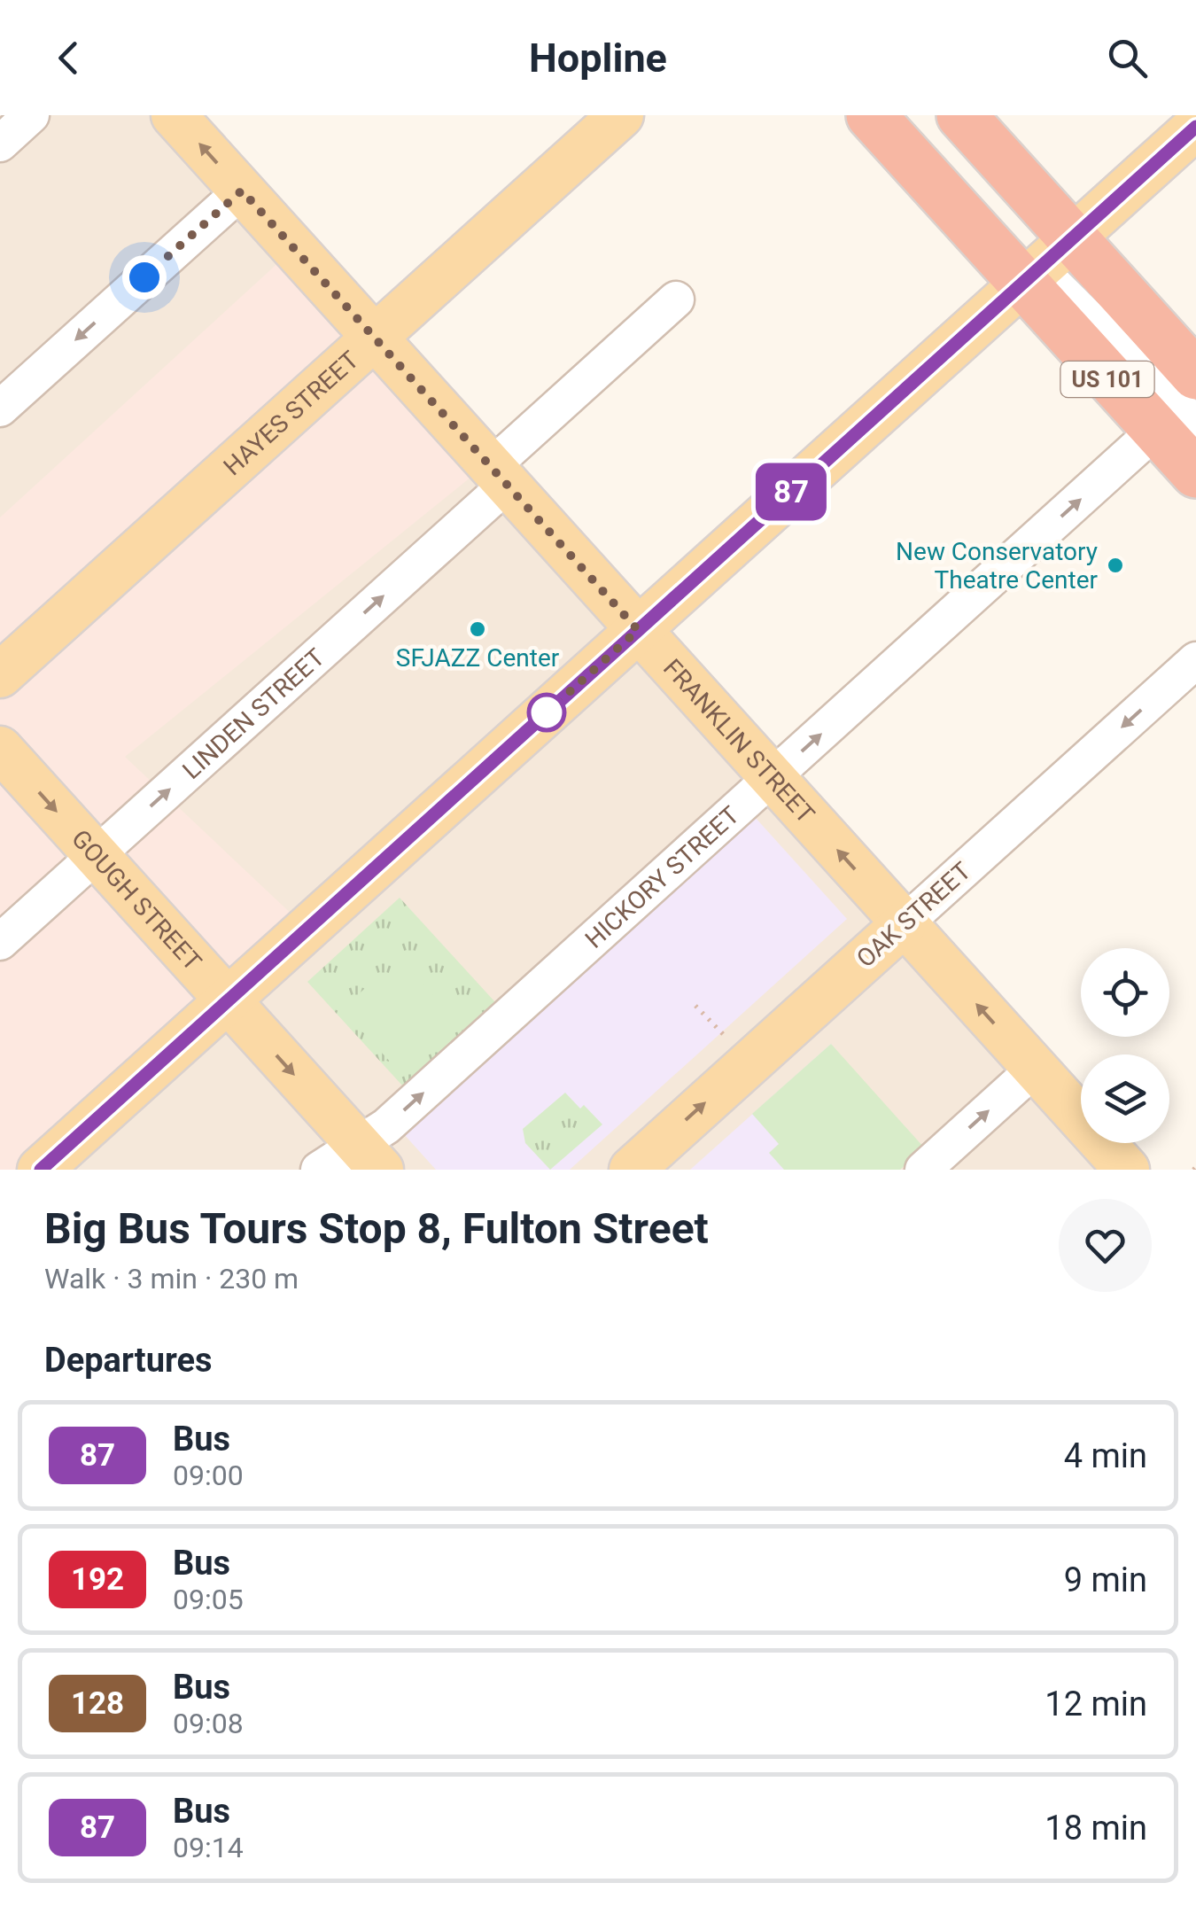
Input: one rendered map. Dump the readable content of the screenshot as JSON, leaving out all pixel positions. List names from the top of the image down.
{
  "streets": {
    "highway": ["US 101"],
    "main road": [
      "HAYES STREET",
      "FRANKLIN STREET",
      "GOUGH STREET",
      "OAK STREET"
    ],
    "street": ["LINDEN STREET", "HICKORY STREET"]
  },
  "crossings": [
    ["US 101", "HICKORY STREET"],
    ["HAYES STREET", "FRANKLIN STREET"],
    ["LINDEN STREET", "FRANKLIN STREET"],
    ["LINDEN STREET", "GOUGH STREET"],
    ["FRANKLIN STREET", "HICKORY STREET"],
    ["FRANKLIN STREET", "OAK STREET"],
    ["HICKORY STREET", "GOUGH STREET"]
  ],
  "one_way": ["LINDEN STREET", "HICKORY STREET", "GOUGH STREET"],
  "places": ["New Conservatory Theatre Center", "SFJAZZ Center"],
  "lines": ["bus line 87"],
  "page": {
    "header": "Hopline",
    "on_map": "87",
    "heading": [
      ["Big Bus Tours Stop 8, Fulton Street", "Walk · 3 min · 230 m"],
      "Departures"
    ],
    "list": [
      {
        "mark": "87",
        "name": "Bus",
        "note": "09:00",
        "value": "4 min"
      },
      {
        "mark": "192",
        "name": "Bus",
        "note": "09:05",
        "value": "9 min"
      },
      {
        "mark": "128",
        "name": "Bus",
        "note": "09:08",
        "value": "12 min"
      },
      {
        "mark": "87",
        "name": "Bus",
        "note": "09:14",
        "value": "18 min"
      }
    ]
  }
}
